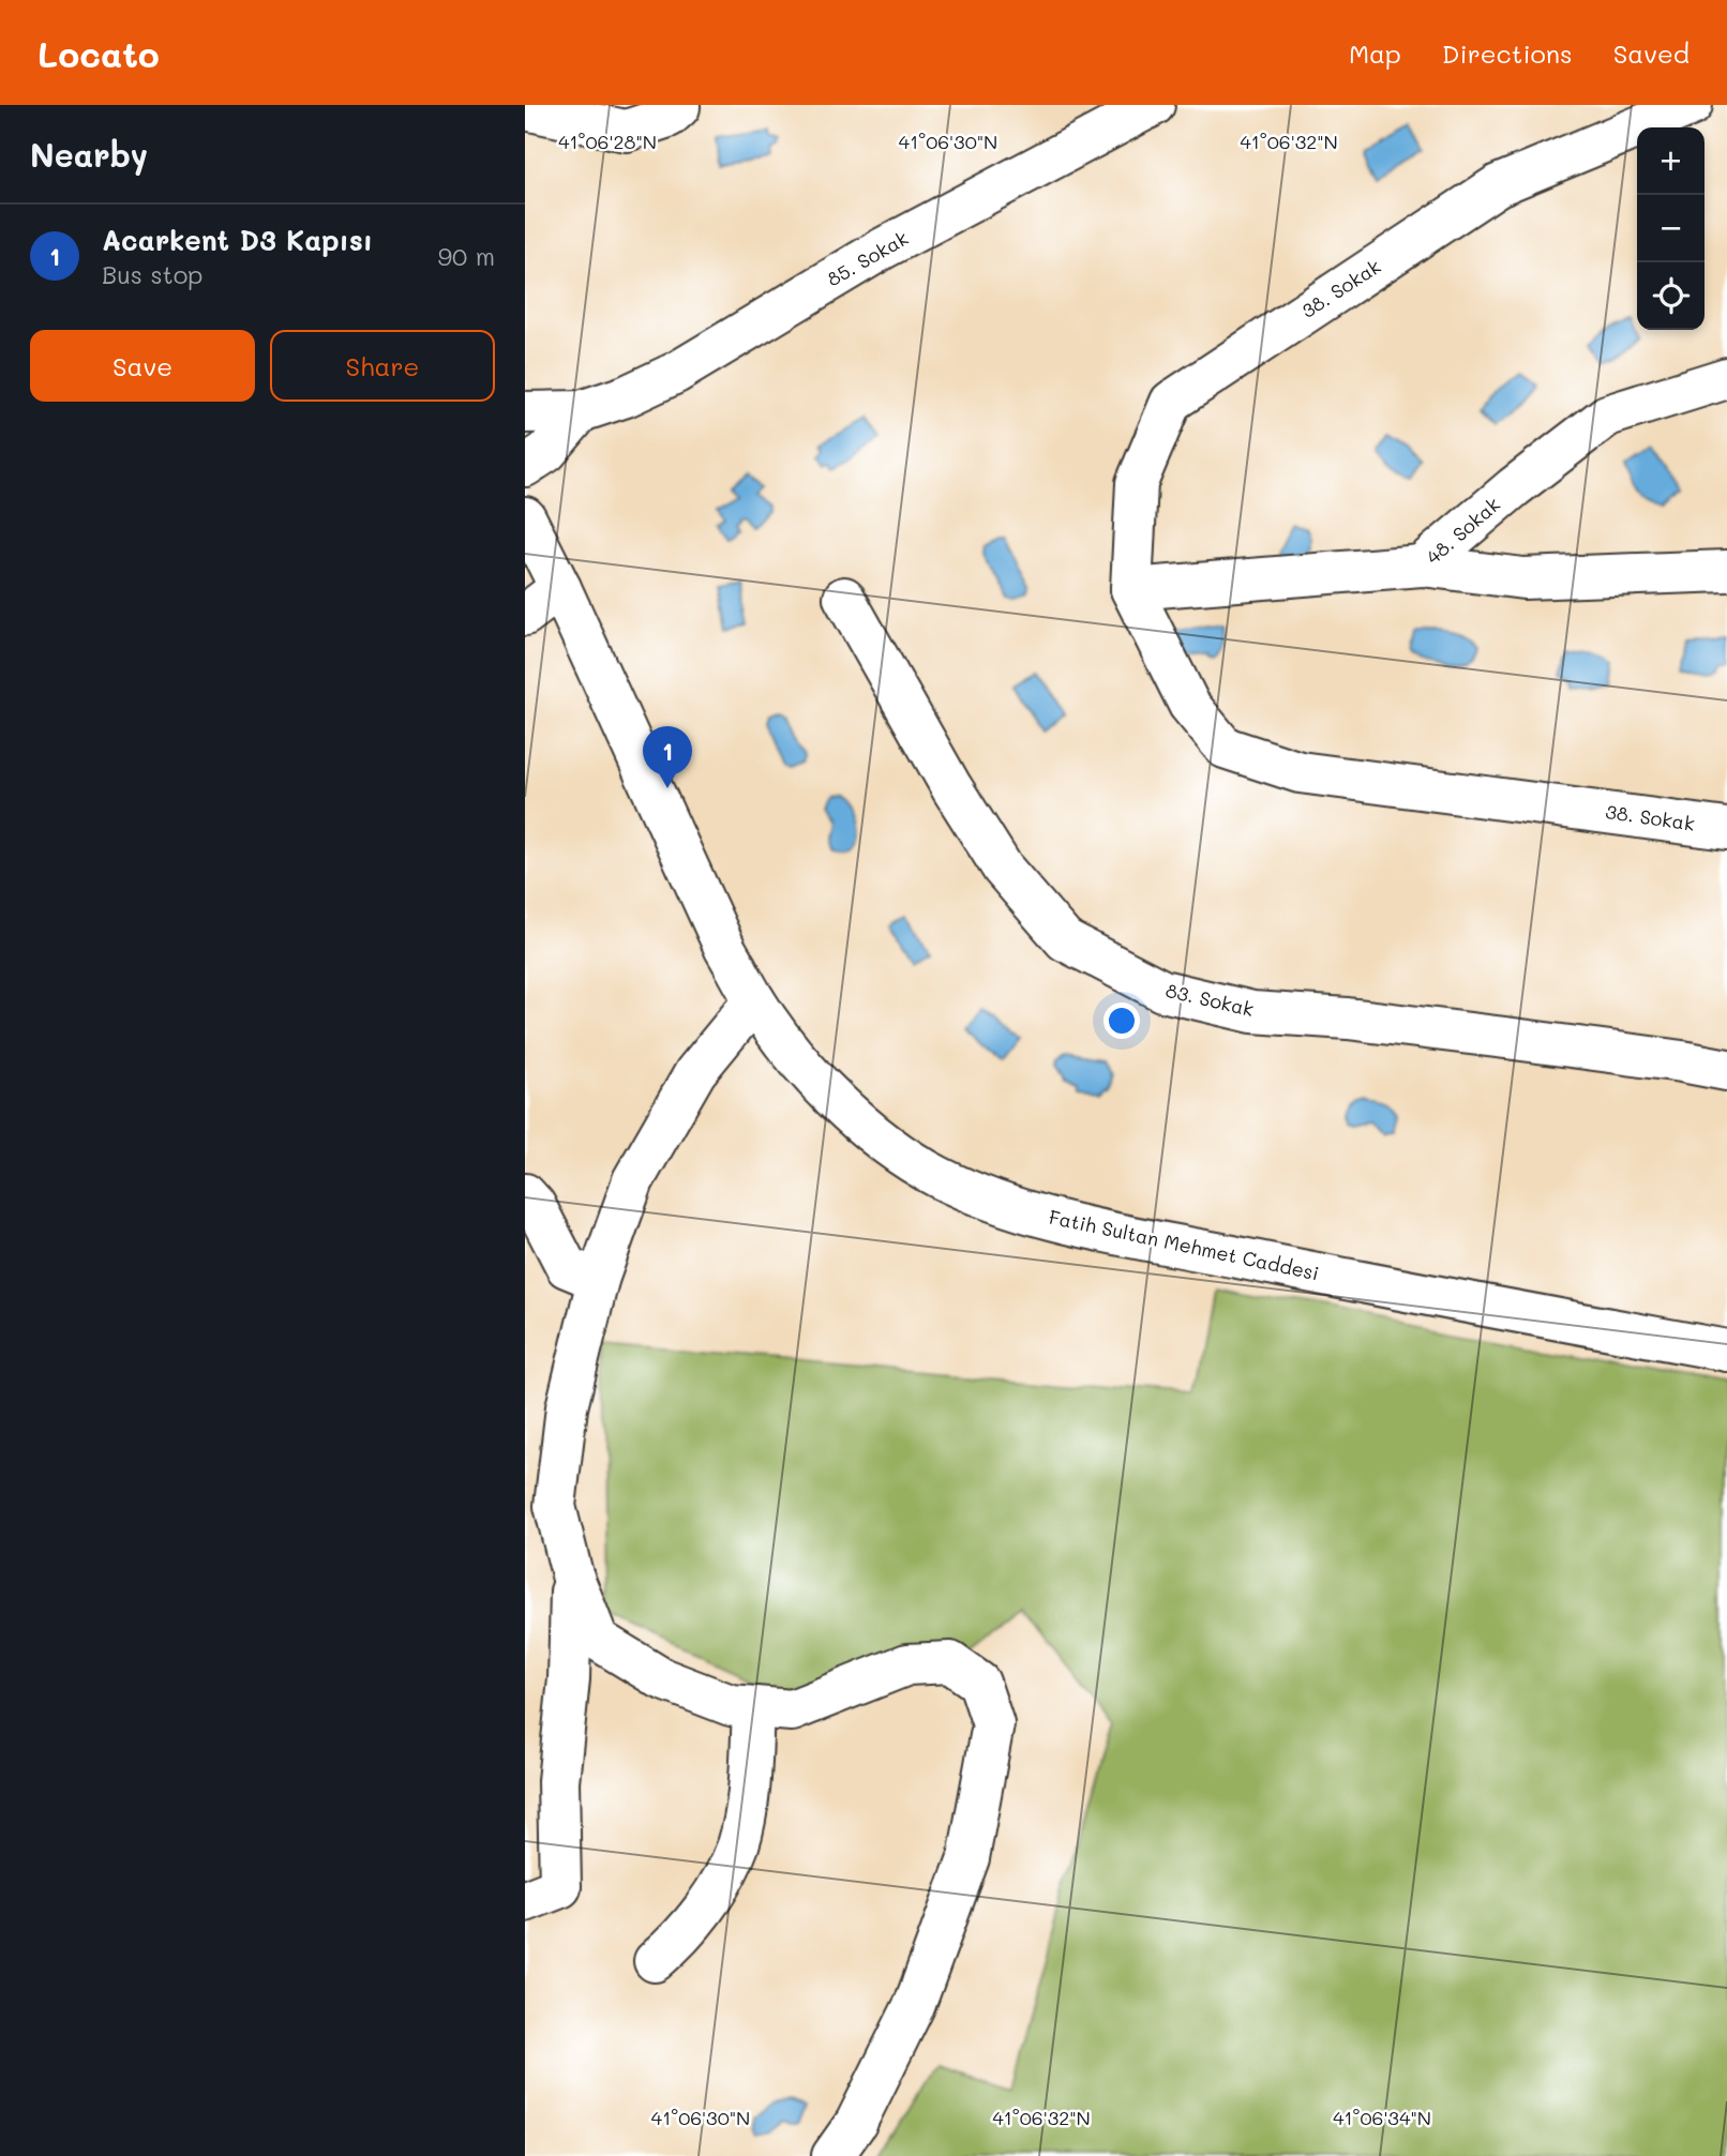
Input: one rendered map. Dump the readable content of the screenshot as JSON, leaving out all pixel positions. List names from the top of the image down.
{
  "streets": {
    "street": [
      "85. Sokak",
      "38. Sokak",
      "48. Sokak",
      "83. Sokak",
      "Fatih Sultan Mehmet Caddesi"
    ]
  },
  "page": {
    "header": "Locato",
    "nav": ["Map", "Directions", "Saved"],
    "heading": "Nearby",
    "map_buttons": ["+", "−"],
    "list": [
      {
        "mark": "1",
        "name": "Acarkent D3 Kapısı",
        "note": "Bus stop",
        "value": "90 m"
      }
    ],
    "buttons": ["Save", "Share"],
    "pins": "1"
  },
  "coordinates": [
    "41°06'28\"N",
    "41°06'30\"N",
    "41°06'32\"N",
    "41°06'34\"N"
  ]
}
